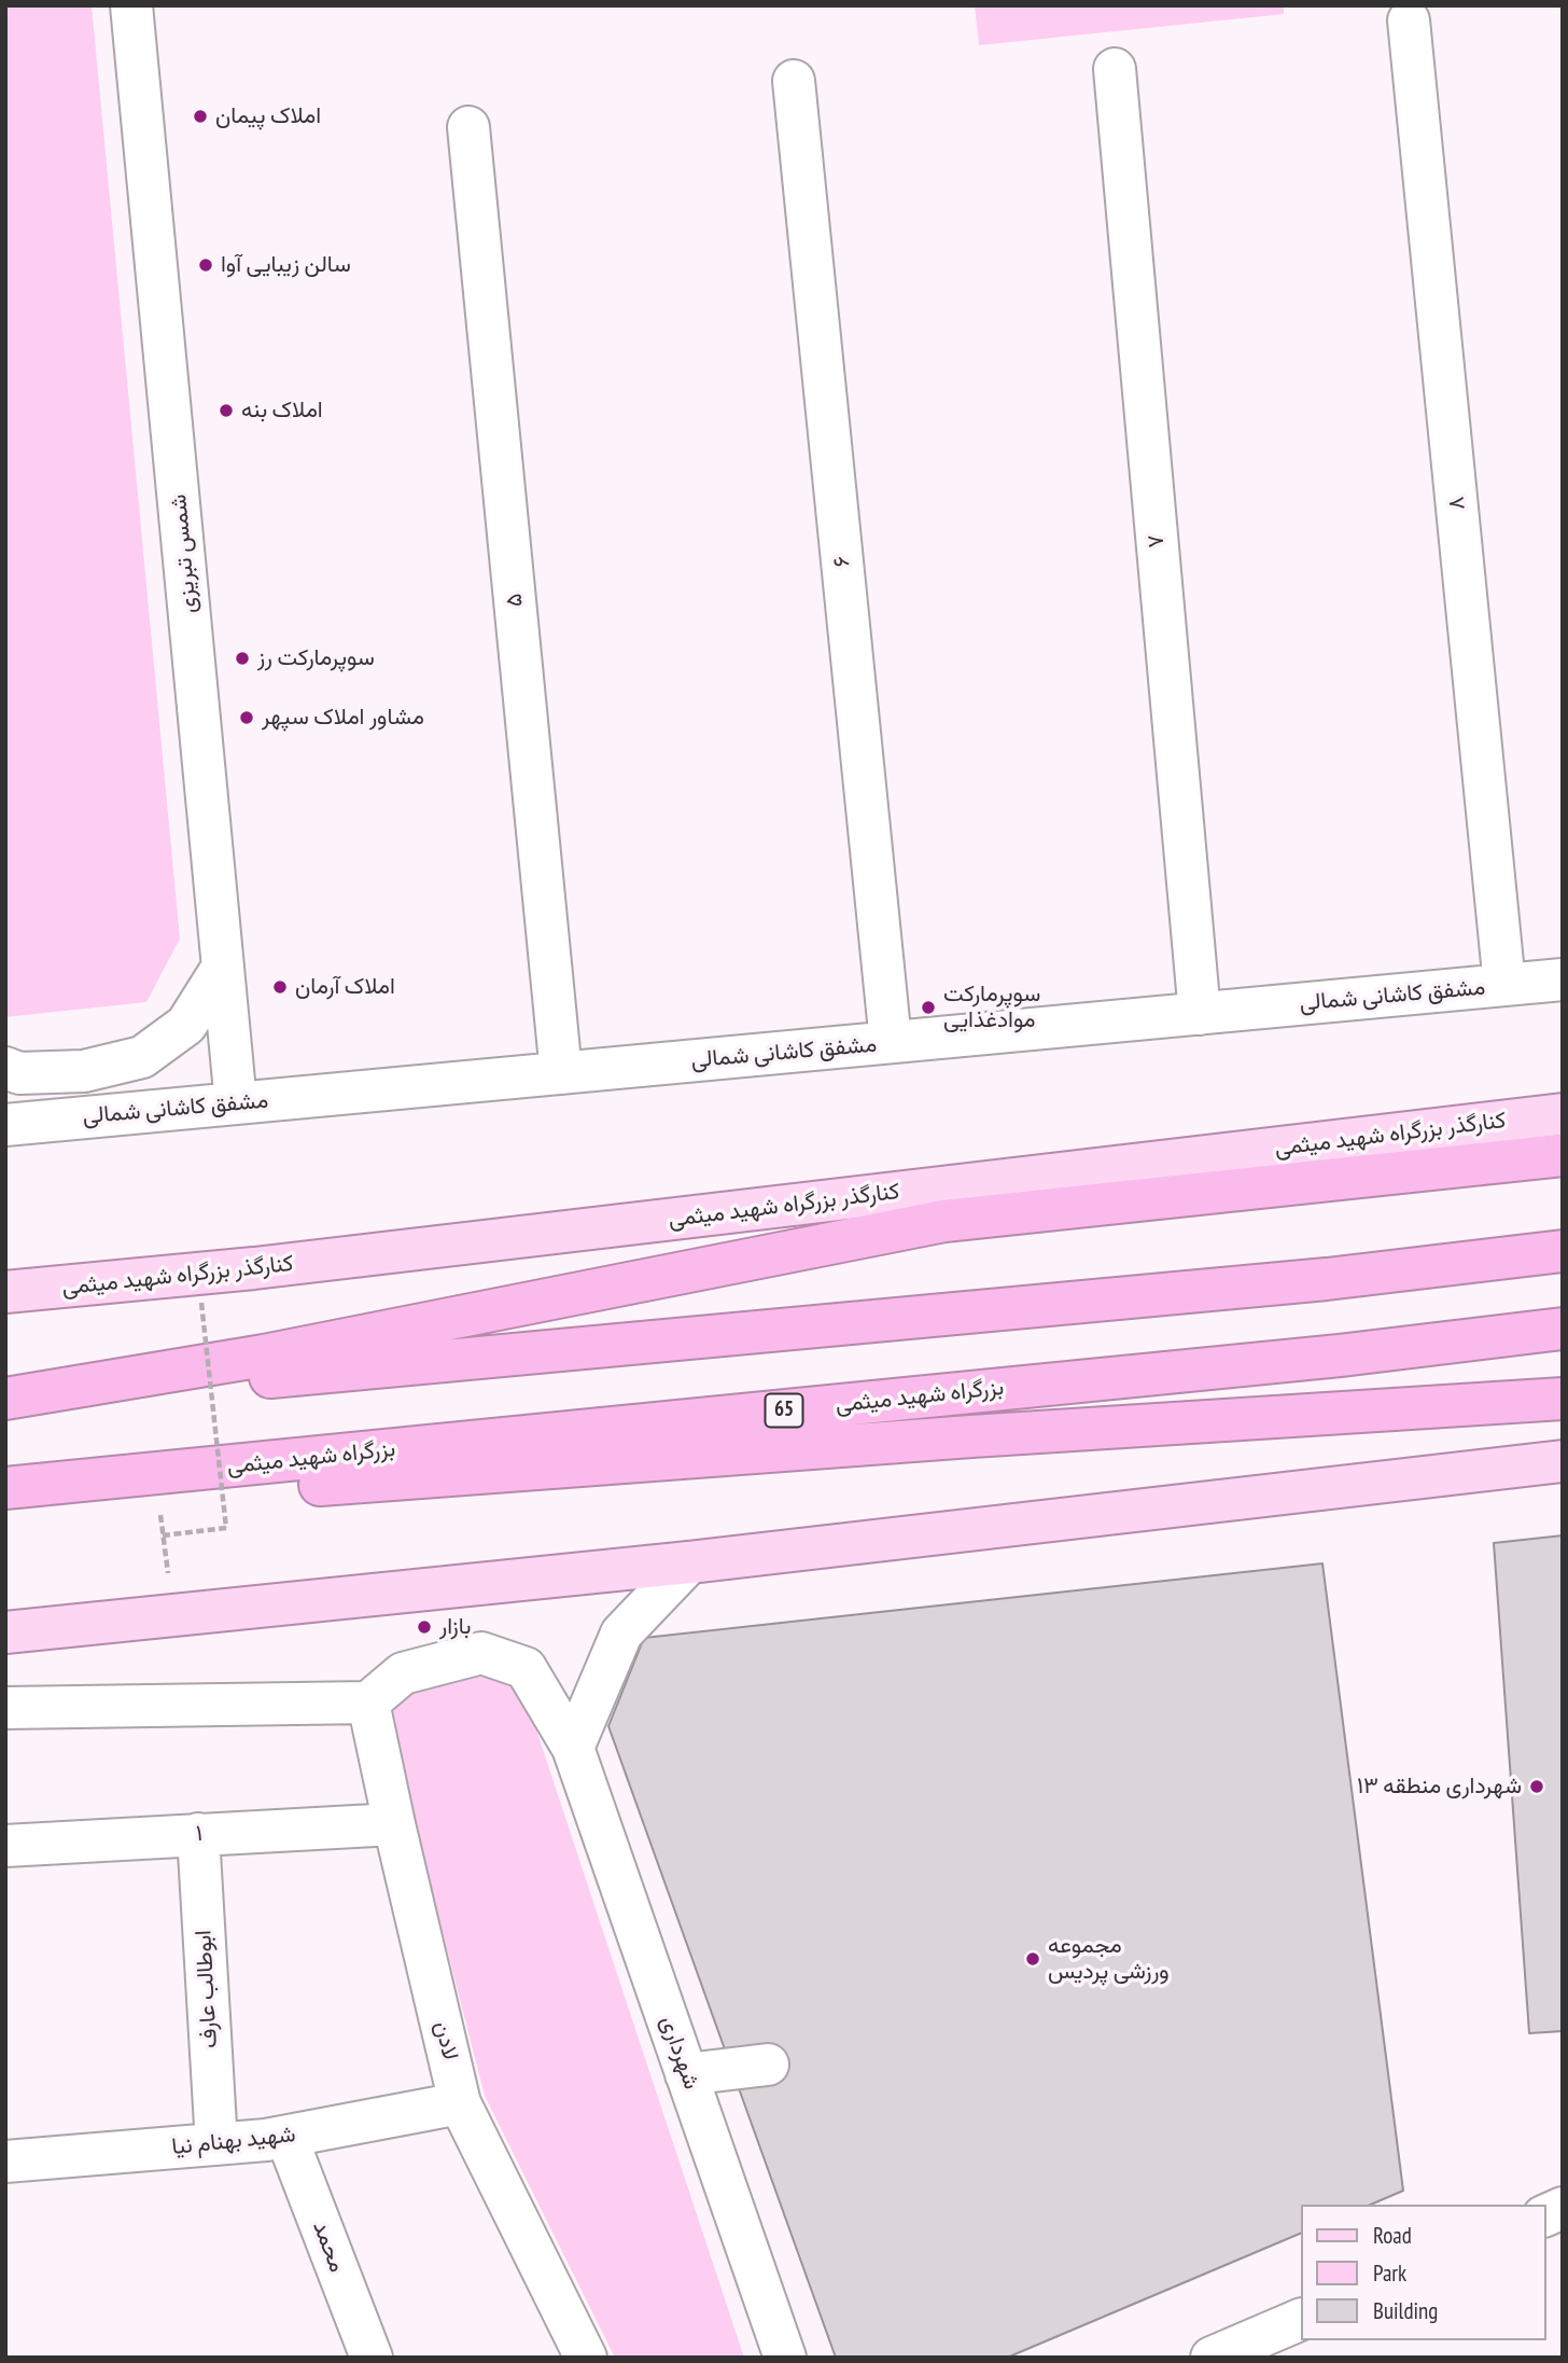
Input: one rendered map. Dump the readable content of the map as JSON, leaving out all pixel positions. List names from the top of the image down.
{
  "streets": {
    "highway": ["بزرگراه شهید میثمی", "65"],
    "main road": ["کنارگذر بزرگراه شهید میثمی"],
    "street": [
      "۸",
      "۷",
      "شمس تبریزی",
      "۶",
      "۵",
      "مشفق کاشانی شمالی",
      "۱",
      "ابوطالب عارف",
      "لادن",
      "شهرداری",
      "شهید بهنام نیا",
      "محمد"
    ]
  },
  "crossings": [
    ["۸", "مشفق کاشانی شمالی"],
    ["۷", "مشفق کاشانی شمالی"],
    ["شمس تبریزی", "مشفق کاشانی شمالی"],
    ["۶", "مشفق کاشانی شمالی"],
    ["۵", "مشفق کاشانی شمالی"],
    ["۱", "ابوطالب عارف"],
    ["۱", "لادن"],
    ["ابوطالب عارف", "شهید بهنام نیا"],
    ["لادن", "شهرداری"],
    ["لادن", "شهید بهنام نیا"],
    ["شهید بهنام نیا", "محمد"]
  ],
  "places": [
    "املاک پیمان",
    "سالن زیبایی آوا",
    "املاک بنه",
    "سوپرمارکت رز",
    "مشاور املاک سپهر",
    "املاک آرمان",
    "سوپرمارکت موادغذایی",
    "بازار",
    "شهرداری منطقه ۱۳",
    "مجموعه ورزشی پردیس"
  ],
  "legend": ["Road", "Park", "Building"]
}
